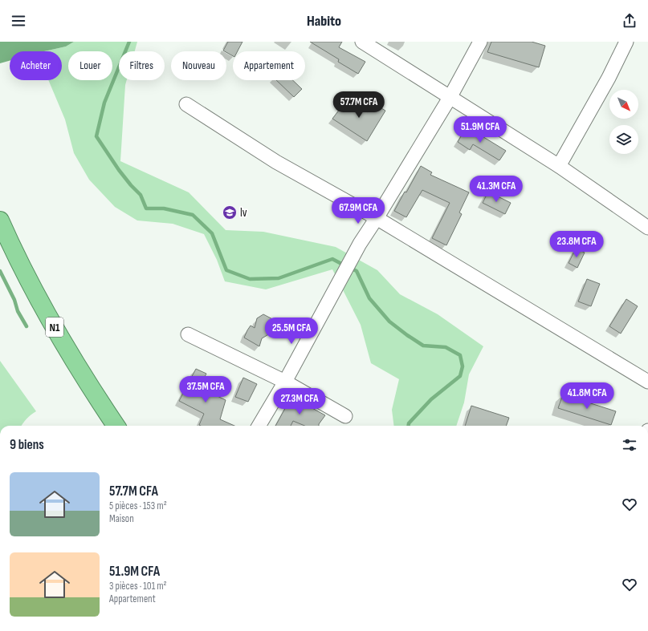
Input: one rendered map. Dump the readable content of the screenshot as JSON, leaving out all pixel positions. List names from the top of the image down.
{
  "streets": {
    "highway": ["N1"]
  },
  "places": {
    "school or university": ["lv"]
  },
  "north": "bottom right",
  "page": {
    "header": "Habito",
    "chip": [
      "Acheter",
      "Louer",
      "Filtres",
      "Nouveau",
      "Appartement"
    ],
    "price": [
      "57.7M CFA",
      "51.9M CFA",
      "41.3M CFA",
      "67.9M CFA",
      "23.8M CFA",
      "25.5M CFA",
      "37.5M CFA",
      "41.8M CFA",
      "27.3M CFA"
    ],
    "heading": "9 biens",
    "list": [
      {
        "name": "57.7M CFA",
        "note": "5 pièces · 153 m² · Maison"
      },
      {
        "name": "51.9M CFA",
        "note": "3 pièces · 101 m² · Appartement"
      }
    ]
  }
}
